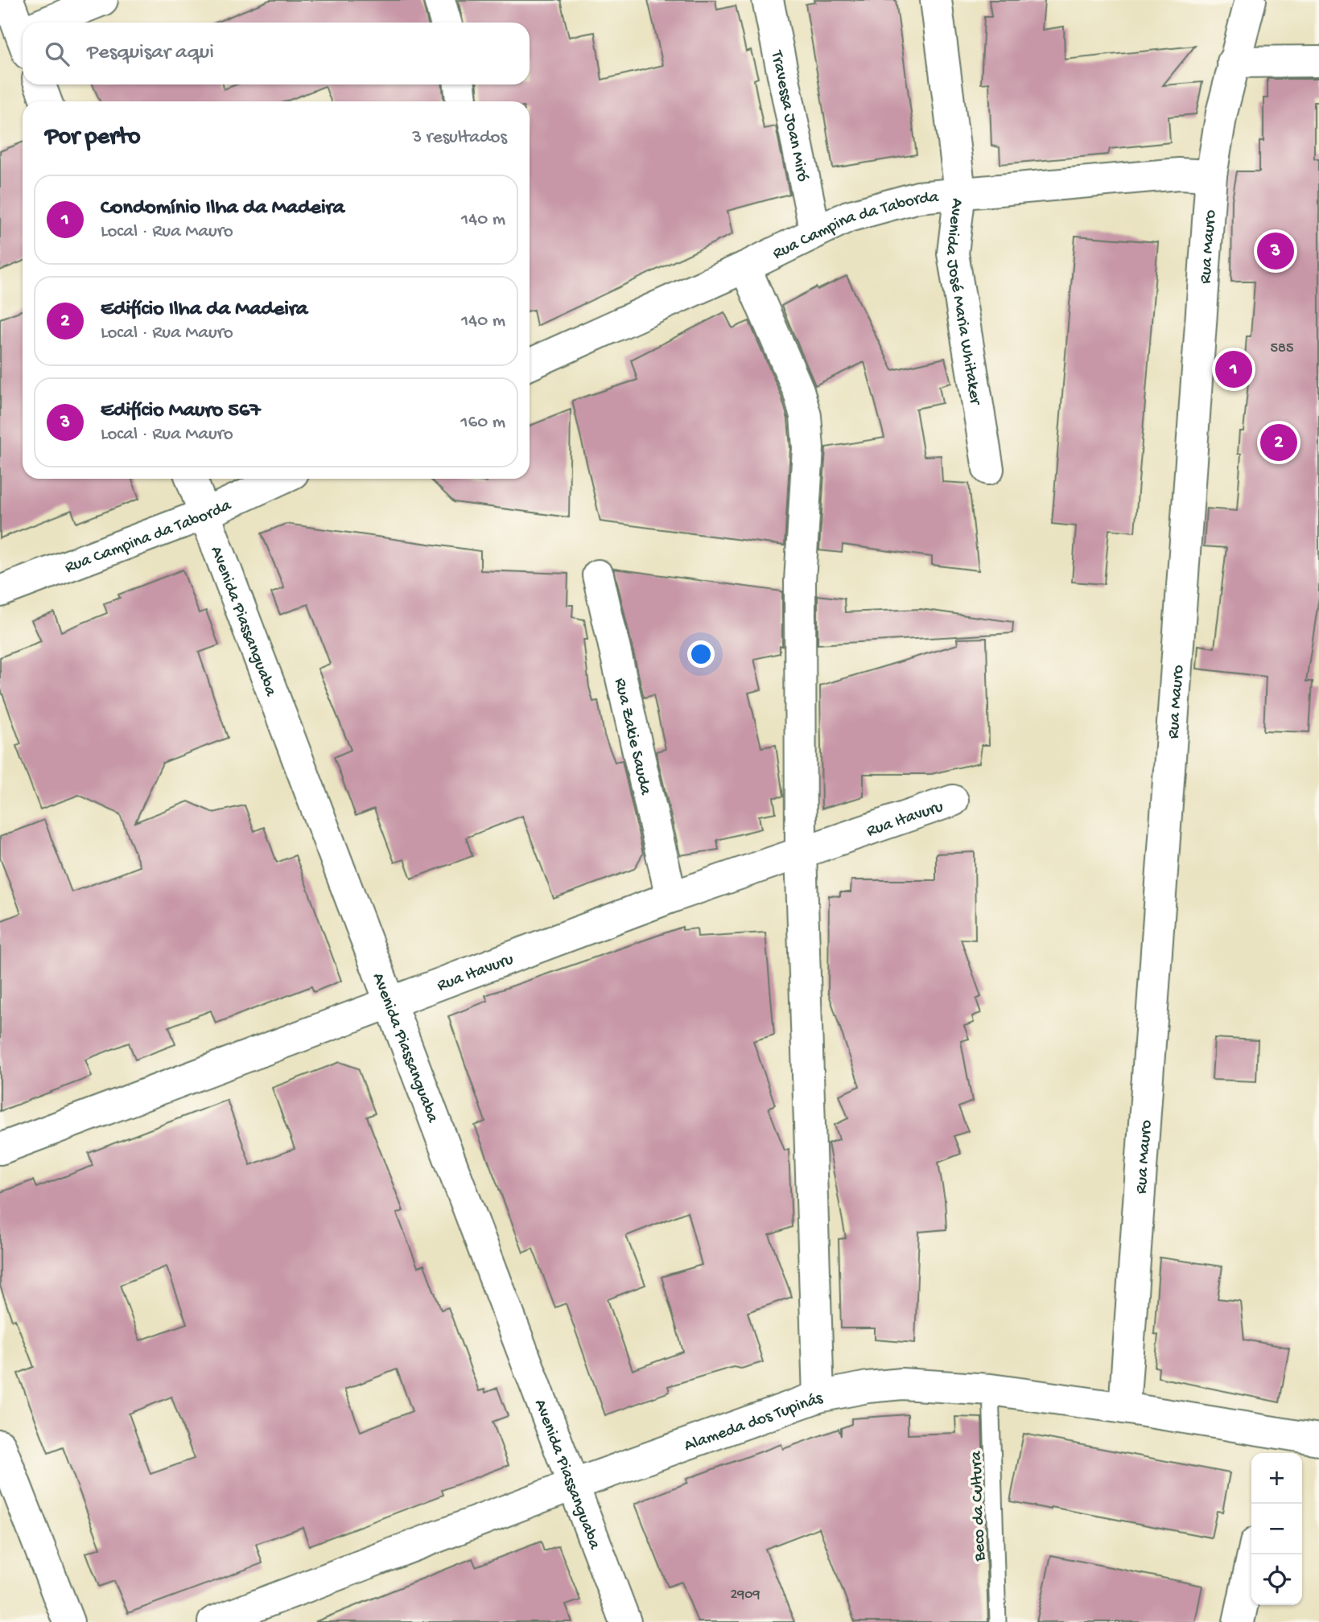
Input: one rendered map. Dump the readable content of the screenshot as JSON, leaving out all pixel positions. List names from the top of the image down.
{
  "streets": {
    "street": [
      "Travessa Joan Miró",
      "Rua Campina da Taborda",
      "Rua Mauro",
      "Avenida José Maria Whitaker",
      "Avenida Piassanguaba",
      "Rua Zakie Sauda",
      "Rua Itavuru",
      "Alameda dos Tupinás"
    ],
    "lane": ["Beco da Cultura"]
  },
  "crossings": [
    ["Travessa Joan Miró", "Rua Campina da Taborda"],
    ["Rua Campina da Taborda", "Rua Mauro"],
    ["Rua Campina da Taborda", "Avenida José Maria Whitaker"],
    ["Rua Campina da Taborda", "Avenida Piassanguaba"],
    ["Rua Mauro", "Alameda dos Tupinás"],
    ["Avenida Piassanguaba", "Rua Itavuru"],
    ["Avenida Piassanguaba", "Alameda dos Tupinás"],
    ["Rua Zakie Sauda", "Rua Itavuru"],
    ["Alameda dos Tupinás", "Beco da Cultura"]
  ],
  "house_numbers": ["585", "2909"],
  "page": {
    "search": "Pesquisar aqui",
    "heading": ["Por perto", "3 resultados"],
    "list": [
      {
        "mark": "1",
        "name": "Condomínio Ilha da Madeira",
        "note": "Local · Rua Mauro",
        "value": "140 m"
      },
      {
        "mark": "2",
        "name": "Edifício Ilha da Madeira",
        "note": "Local · Rua Mauro",
        "value": "140 m"
      },
      {
        "mark": "3",
        "name": "Edifício Mauro 567",
        "note": "Local · Rua Mauro",
        "value": "160 m"
      }
    ],
    "pins": ["3", "1", "2"],
    "map_buttons": ["+", "−"]
  }
}
